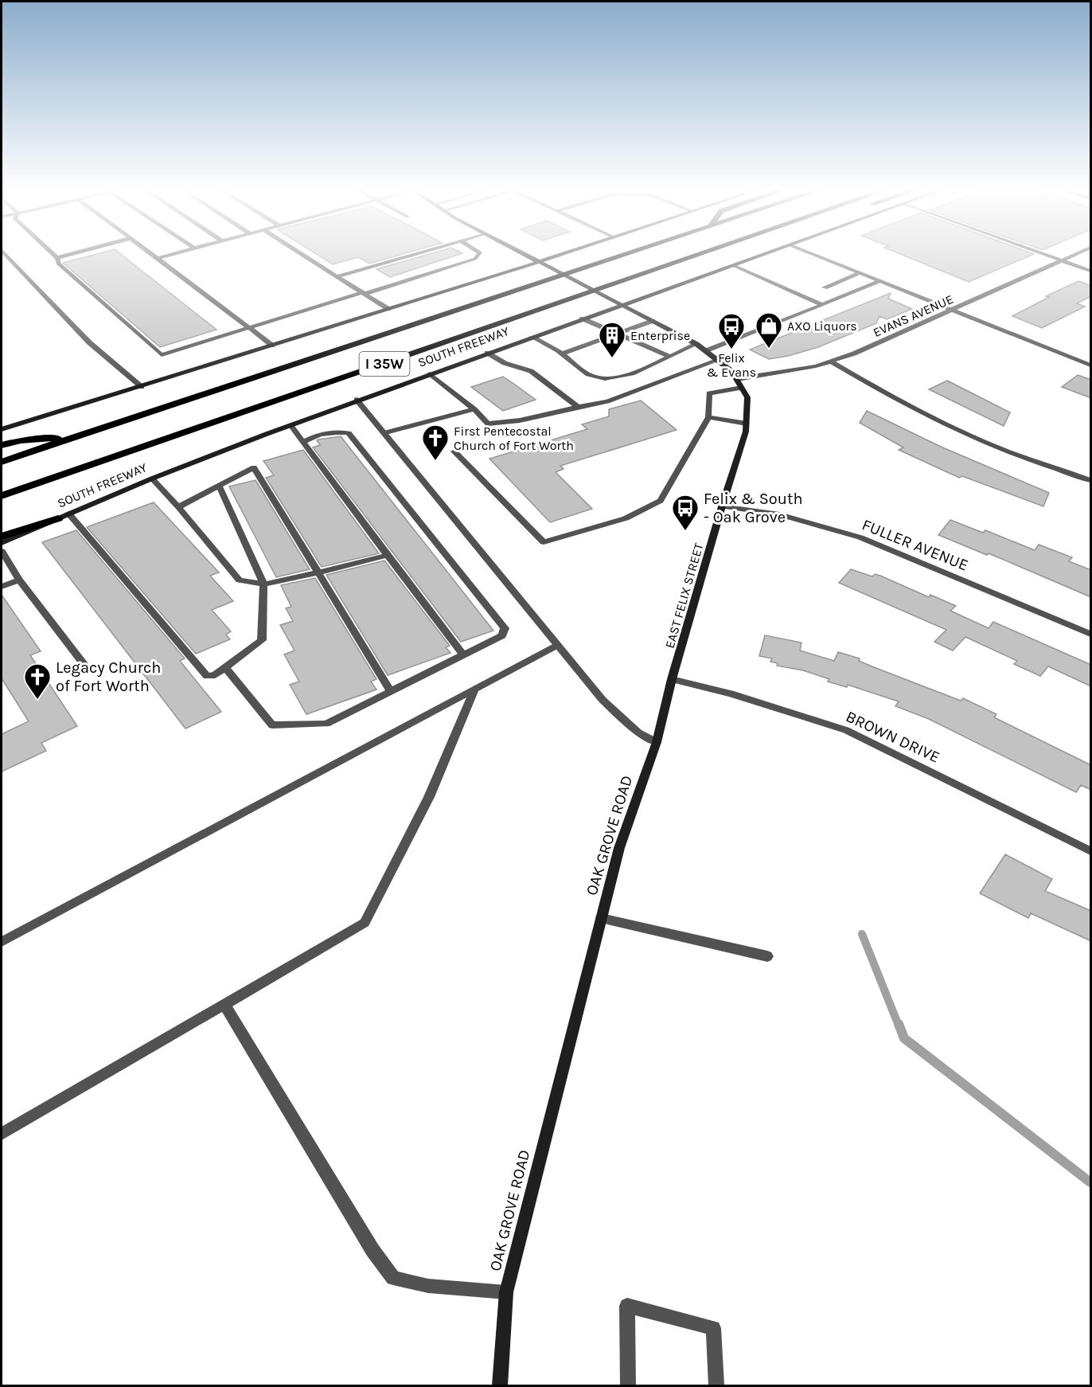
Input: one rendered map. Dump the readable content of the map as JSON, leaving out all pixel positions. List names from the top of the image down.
{
  "streets": {
    "highway": ["SOUTH FREEWAY", "I 35W"],
    "main road": ["EAST FELIX STREET", "OAK GROVE ROAD"],
    "street": ["EVANS AVENUE", "FULLER AVENUE", "BROWN DRIVE"]
  },
  "crossings": [
    ["EVANS AVENUE", "EAST FELIX STREET"],
    ["SOUTH FREEWAY", "EAST FELIX STREET"],
    ["FULLER AVENUE", "EAST FELIX STREET"],
    ["EAST FELIX STREET", "BROWN DRIVE"],
    ["EAST FELIX STREET", "OAK GROVE ROAD"]
  ],
  "places": {
    "shop": ["AXO Liquors"],
    "bus stop": ["Felix & Evans", "Felix & South - Oak Grove"],
    "building": ["Enterprise"],
    "church": ["First Pentecostal Church of Fort Worth", "Legacy Church of Fort Worth"]
  }
}
